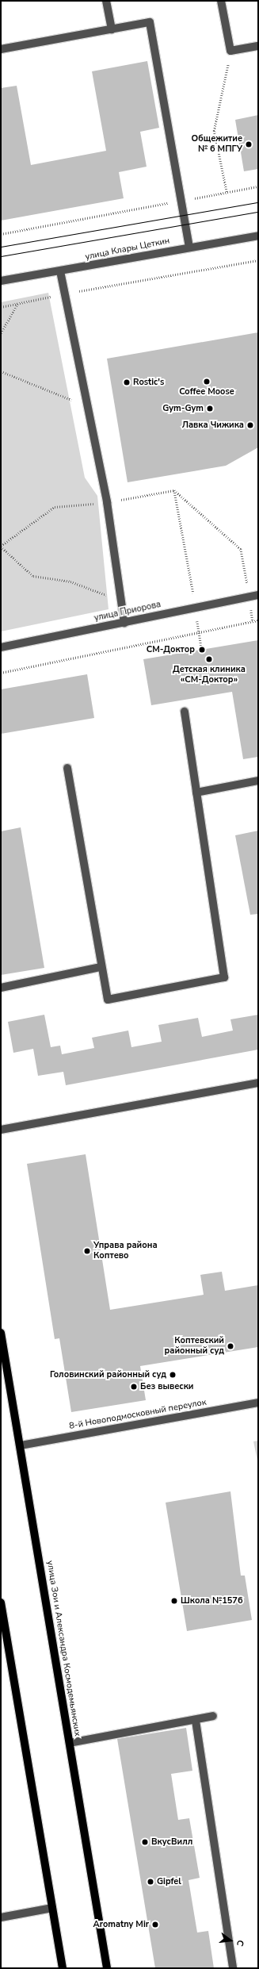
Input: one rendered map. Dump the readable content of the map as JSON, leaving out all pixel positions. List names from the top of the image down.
{
  "streets": {
    "main road": ["улица Зои и Александра Космодемьянских"],
    "street": ["улица Клары Цеткин", "улица Приорова", "8-й Новоподмосковный переулок"]
  },
  "crossings": [
    ["8-й Новоподмосковный переулок", "улица Зои и Александра Космодемьянских"]
  ],
  "places": [
    "Общежитие № 6 МПГУ",
    "Coffee Moose",
    "Rostic's",
    "Gym-Gym",
    "Лавка Чижика",
    "СМ-Доктор",
    "Детская клиника «СМ-Доктор»",
    "Управа района Коптево",
    "Коптевский районный суд",
    "Головинский районный суд",
    "Без вывески",
    "Школа №1576",
    "ВкусВилл",
    "Gipfel",
    "Aromatny Mir"
  ],
  "north": "right"
}
